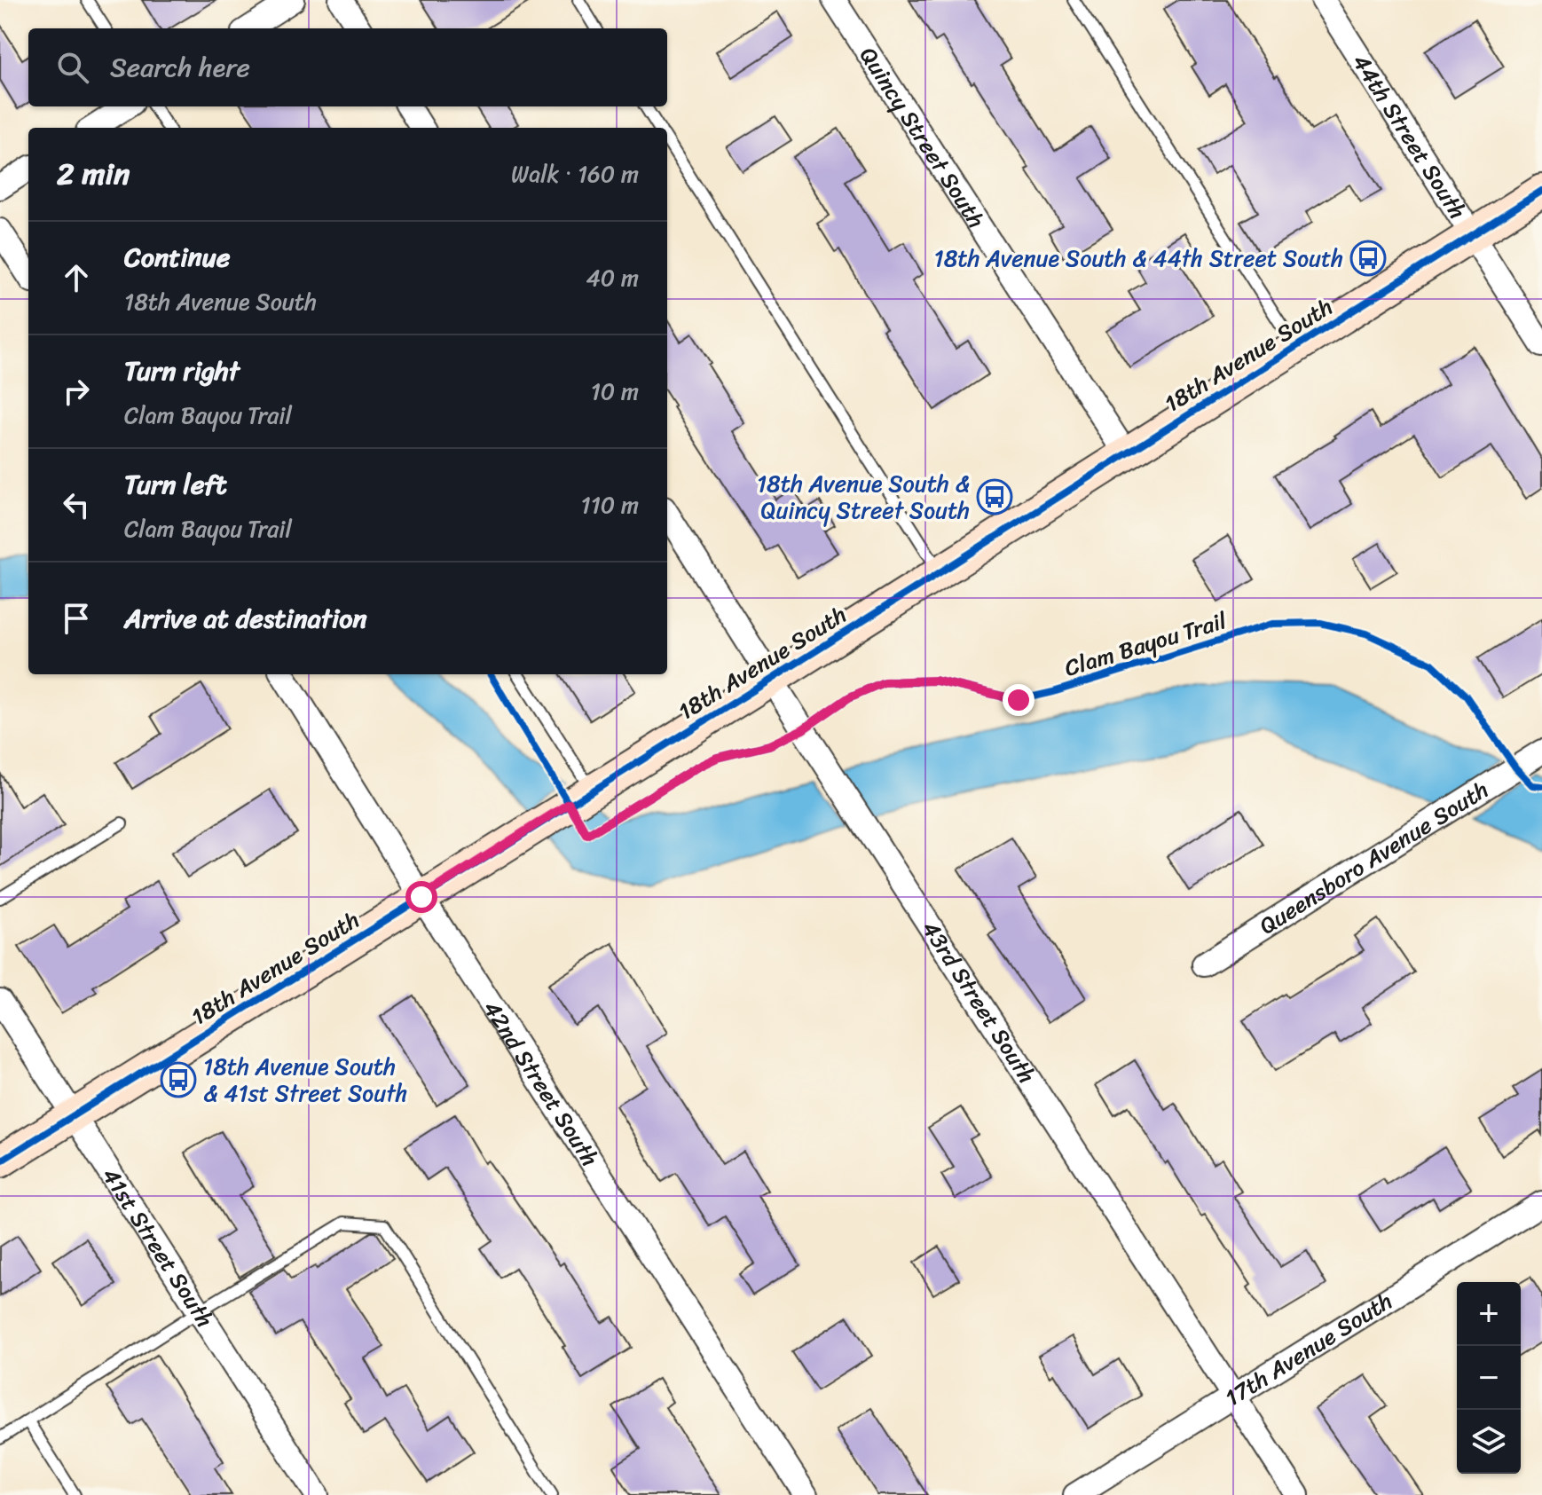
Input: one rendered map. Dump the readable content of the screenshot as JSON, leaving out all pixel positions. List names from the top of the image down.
{
  "streets": {
    "street": [
      "44th Street South",
      "Quincy Street South",
      "18th Avenue South",
      "Queensboro Avenue South",
      "43rd Street South",
      "42nd Street South",
      "41st Street South",
      "17th Avenue South"
    ],
    "cycle path": ["Clam Bayou Trail"]
  },
  "crossings": [
    ["44th Street South", "18th Avenue South"],
    ["Quincy Street South", "18th Avenue South"],
    ["18th Avenue South", "43rd Street South"],
    ["18th Avenue South", "42nd Street South"],
    ["18th Avenue South", "41st Street South"],
    ["43rd Street South", "17th Avenue South"]
  ],
  "places": {
    "bus stop": ["18th Avenue South & 44th Street South", "18th Avenue South & Quincy Street South", "18th Avenue South & 41st Street South"]
  },
  "page": {
    "search": "Search here",
    "heading": ["2 min", "Walk · 160 m"],
    "list": [
      ["Continue", "18th Avenue South", "40 m"],
      ["Turn right", "Clam Bayou Trail", "10 m"],
      ["Turn left", "Clam Bayou Trail", "110 m"],
      "Arrive at destination"
    ],
    "map_buttons": ["+", "−"]
  }
}
